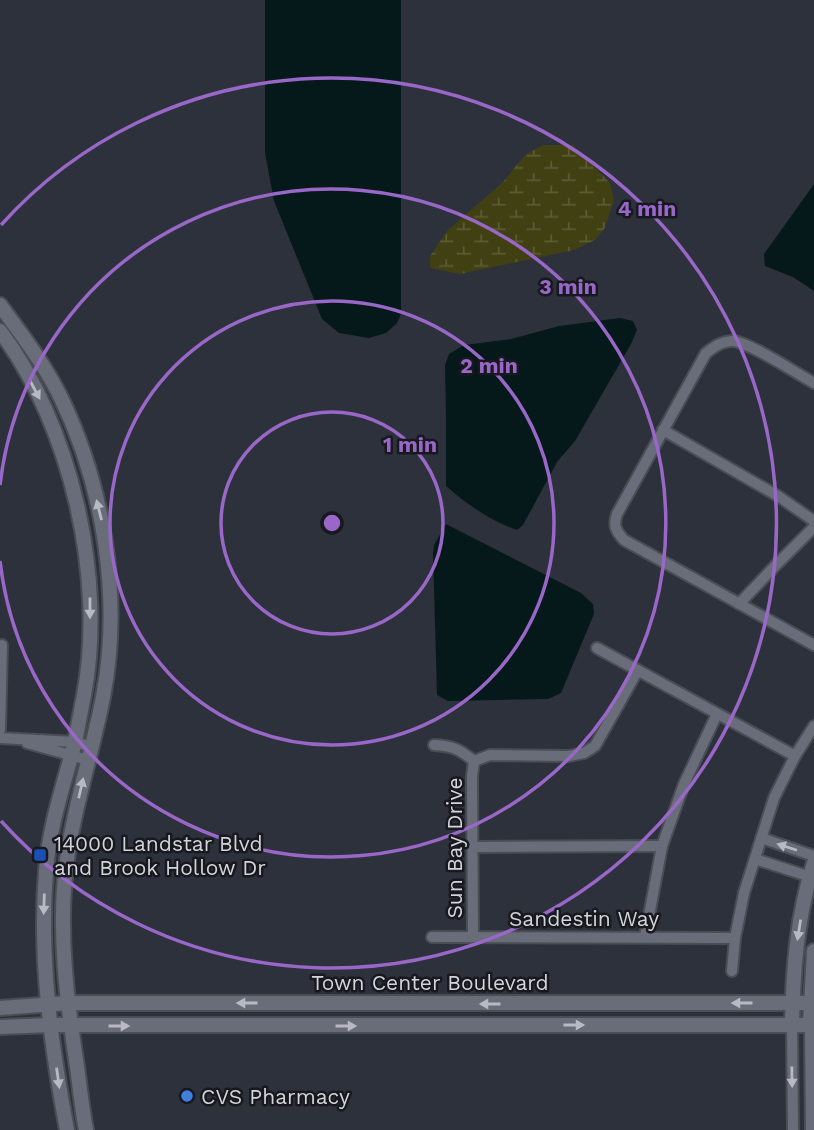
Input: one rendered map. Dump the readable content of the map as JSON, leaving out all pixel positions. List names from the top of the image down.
{
  "streets": {
    "main road": ["Town Center Boulevard"],
    "street": ["Sun Bay Drive", "Sandestin Way"]
  },
  "crossings": [
    ["Sun Bay Drive", "Sandestin Way"]
  ],
  "places": {
    "transit": ["14000 Landstar Blvd and Brook Hollow Dr"],
    "other": ["CVS Pharmacy"]
  },
  "rings": [
    "4 min",
    "3 min",
    "2 min",
    "1 min"
  ]
}
